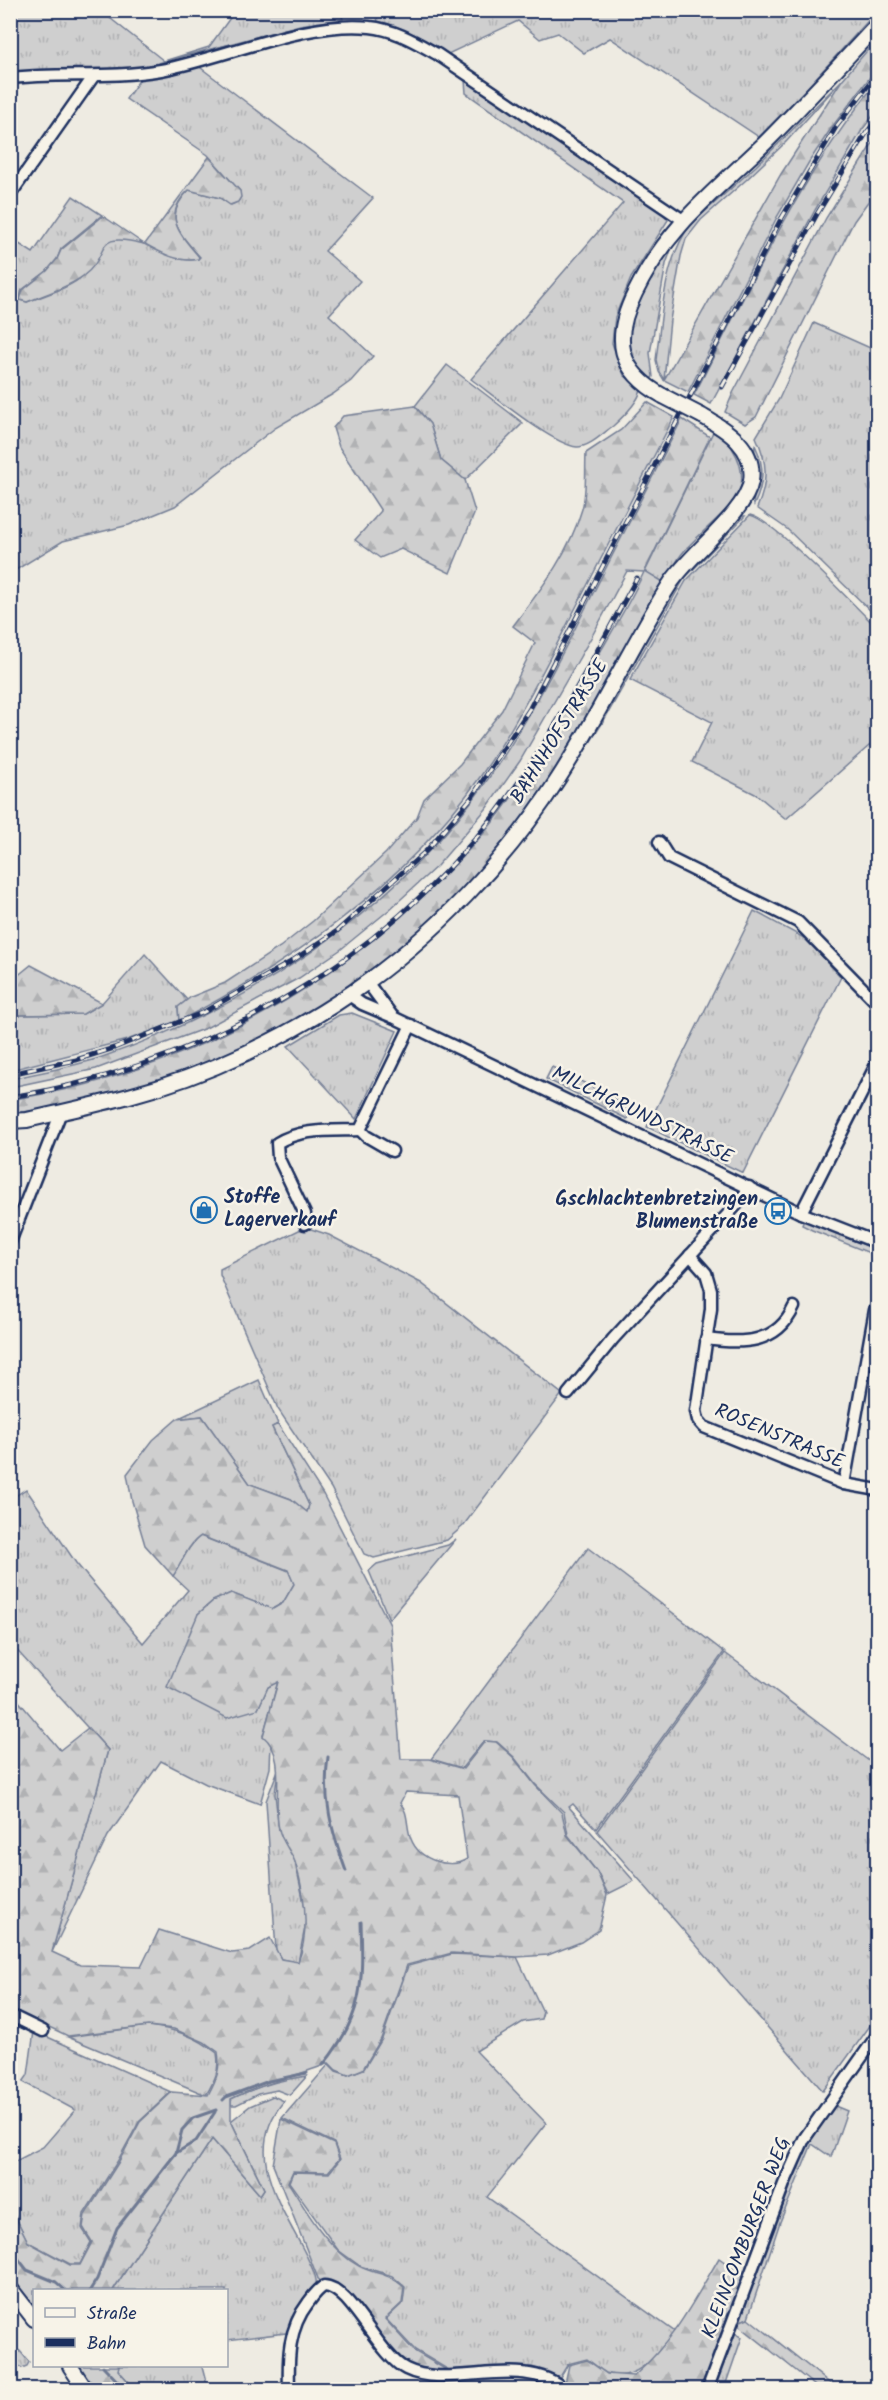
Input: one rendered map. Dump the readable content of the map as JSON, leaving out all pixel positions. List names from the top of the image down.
{
  "streets": {
    "main road": ["BAHNHOFSTRASSE"],
    "street": ["MILCHGRUNDSTRASSE", "ROSENSTRASSE", "KLEINCOMBURGER WEG"]
  },
  "crossings": [
    ["BAHNHOFSTRASSE", "MILCHGRUNDSTRASSE"]
  ],
  "places": {
    "shop": ["Stoffe Lagerverkauf"],
    "bus stop": ["Gschlachtenbretzingen Blumenstraße"]
  },
  "legend": ["Straße", "Bahn"]
}
